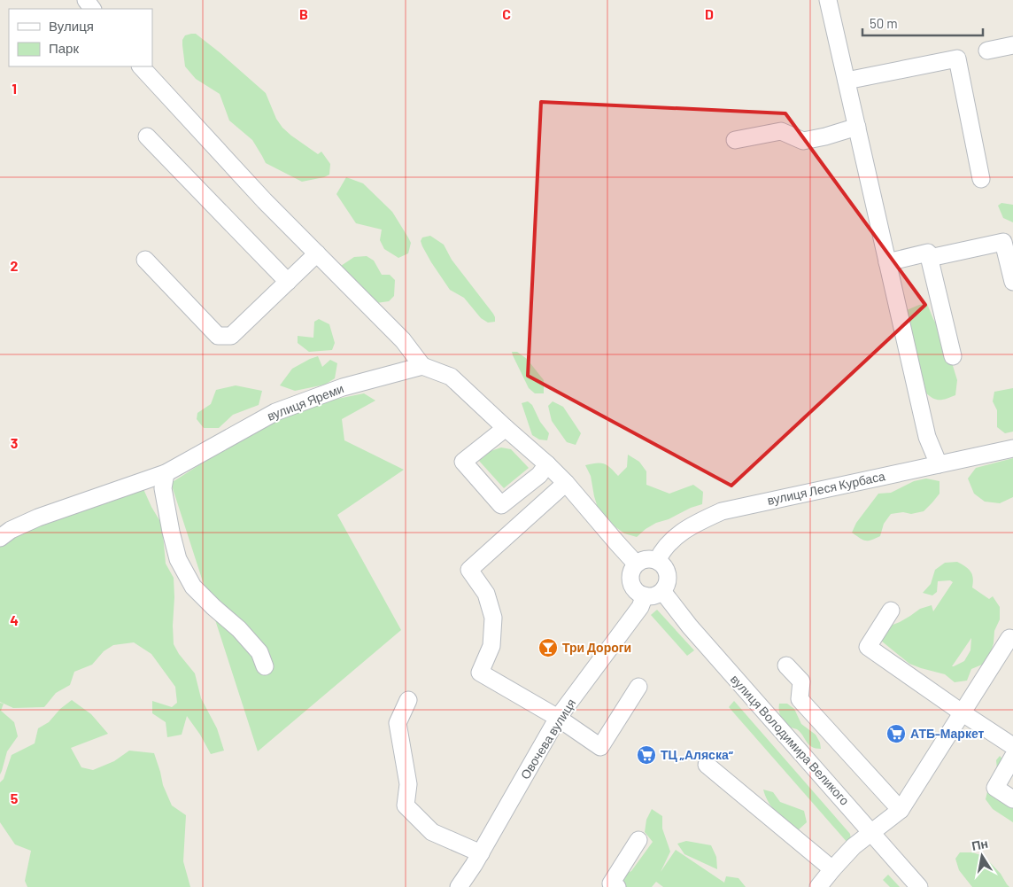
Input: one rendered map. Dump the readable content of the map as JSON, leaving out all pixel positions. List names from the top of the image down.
{
  "streets": {
    "street": [
      "вулиця Яреми",
      "вулиця Леся Курбаса",
      "Овочева вулиця",
      "вулиця Володимира Великого"
    ]
  },
  "crossings": [
    ["вулиця Леся Курбаса", "Овочева вулиця"],
    ["вулиця Леся Курбаса", "вулиця Володимира Великого"],
    ["Овочева вулиця", "вулиця Володимира Великого"]
  ],
  "places": {
    "bar": ["Три Дороги"],
    "supermarket": ["АТБ-Маркет", "ТЦ „Аляска“"]
  },
  "legend": ["Вулиця", "Парк"],
  "scale_bar": "50 m",
  "north": "top",
  "grid": {
    "columns": ["B", "C", "D"],
    "rows": [
      "1",
      "2",
      "3",
      "4",
      "5"
    ]
  }
}
